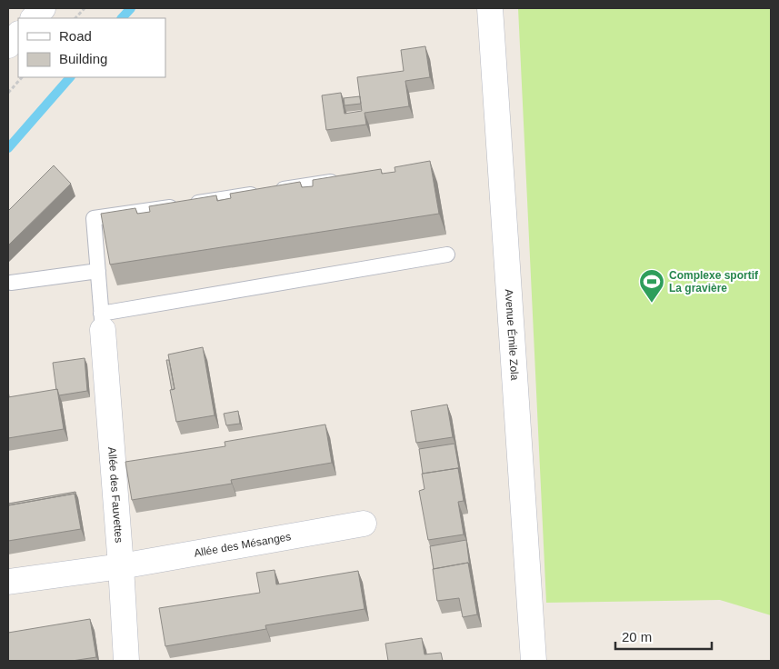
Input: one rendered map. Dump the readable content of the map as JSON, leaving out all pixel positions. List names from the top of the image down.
{
  "streets": {
    "street": ["Avenue Émile Zola", "Allée des Fauvettes", "Allée des Mésanges"]
  },
  "crossings": [
    ["Allée des Fauvettes", "Allée des Mésanges"]
  ],
  "places": {
    "sports": ["Complexe sportif La gravière"]
  },
  "legend": ["Road", "Building"],
  "scale_bar": "20 m"
}
